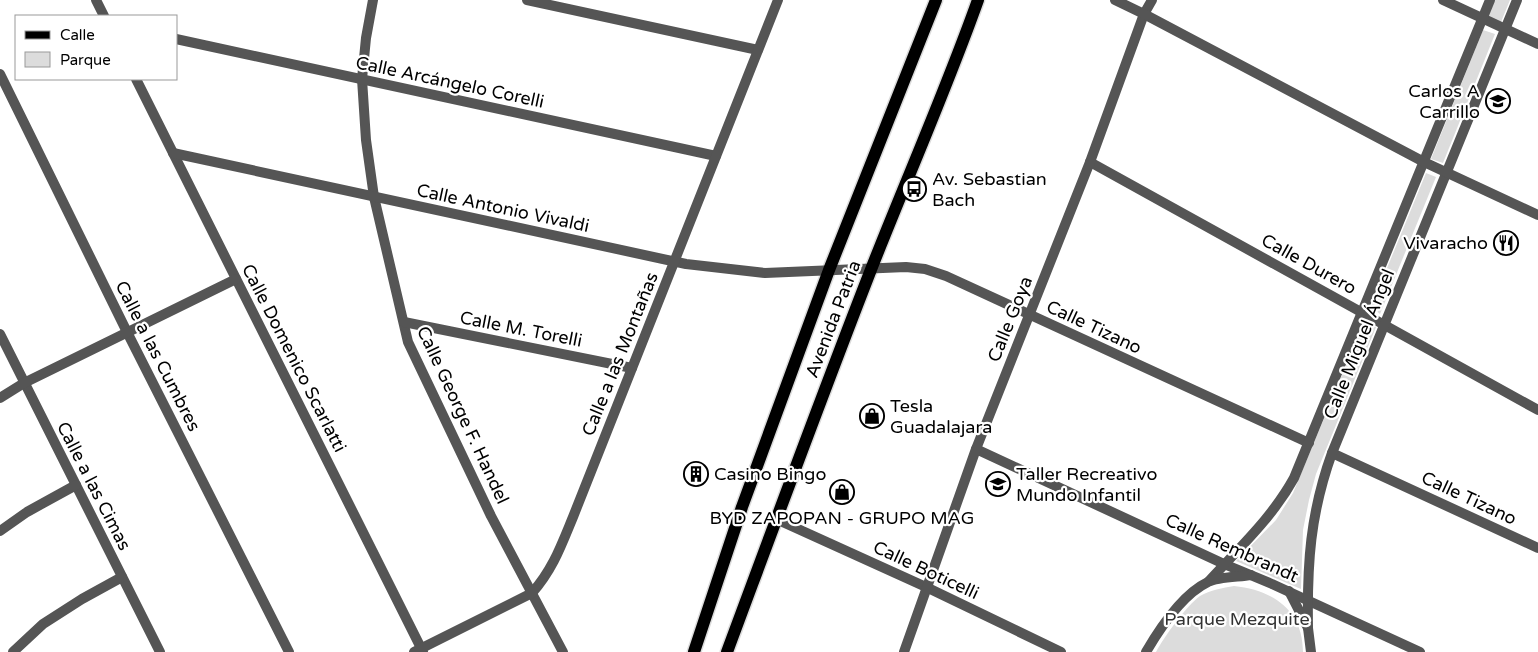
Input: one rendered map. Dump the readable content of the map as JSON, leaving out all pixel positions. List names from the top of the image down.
{
  "streets": {
    "main road": ["Avenida Patria"],
    "street": [
      "Calle Arcángelo Corelli",
      "Calle Antonio Vivaldi",
      "Calle Durero",
      "Calle Goya",
      "Calle Tizano",
      "Calle M. Torelli",
      "Calle Miguel Ángel",
      "Calle a las Montañas",
      "Calle a las Cumbres",
      "Calle Domenico Scarlatti",
      "Calle George F. Handel",
      "Calle a las Cimas",
      "Calle Rembrandt",
      "Calle Boticelli"
    ]
  },
  "crossings": [
    ["Calle Arcángelo Corelli", "Calle a las Montañas"],
    ["Calle Arcángelo Corelli", "Calle George F. Handel"],
    ["Calle Antonio Vivaldi", "Avenida Patria"],
    ["Calle Antonio Vivaldi", "Calle Tizano"],
    ["Calle Antonio Vivaldi", "Calle a las Montañas"],
    ["Calle Antonio Vivaldi", "Calle Domenico Scarlatti"],
    ["Calle Antonio Vivaldi", "Calle George F. Handel"],
    ["Calle Durero", "Calle Goya"],
    ["Calle Durero", "Calle Miguel Ángel"],
    ["Avenida Patria", "Calle Tizano"],
    ["Avenida Patria", "Calle Boticelli"],
    ["Calle Goya", "Calle Tizano"],
    ["Calle Goya", "Calle Rembrandt"],
    ["Calle Goya", "Calle Boticelli"],
    ["Calle Tizano", "Calle Miguel Ángel"],
    ["Calle M. Torelli", "Calle a las Montañas"],
    ["Calle M. Torelli", "Calle George F. Handel"],
    ["Calle Miguel Ángel", "Calle Rembrandt"],
    ["Calle a las Montañas", "Calle Domenico Scarlatti"],
    ["Calle a las Montañas", "Calle George F. Handel"]
  ],
  "parks": ["Parque Mezquite"],
  "places": {
    "school or university": ["Carlos A Carrillo", "Taller Recreativo Mundo Infantil"],
    "bus stop": ["Av. Sebastian Bach"],
    "restaurant": ["Vivaracho"],
    "shop": ["Tesla Guadalajara", "BYD ZAPOPAN - GRUPO MAG"],
    "building": ["Casino Bingo"]
  },
  "legend": ["Calle", "Parque"]
}
